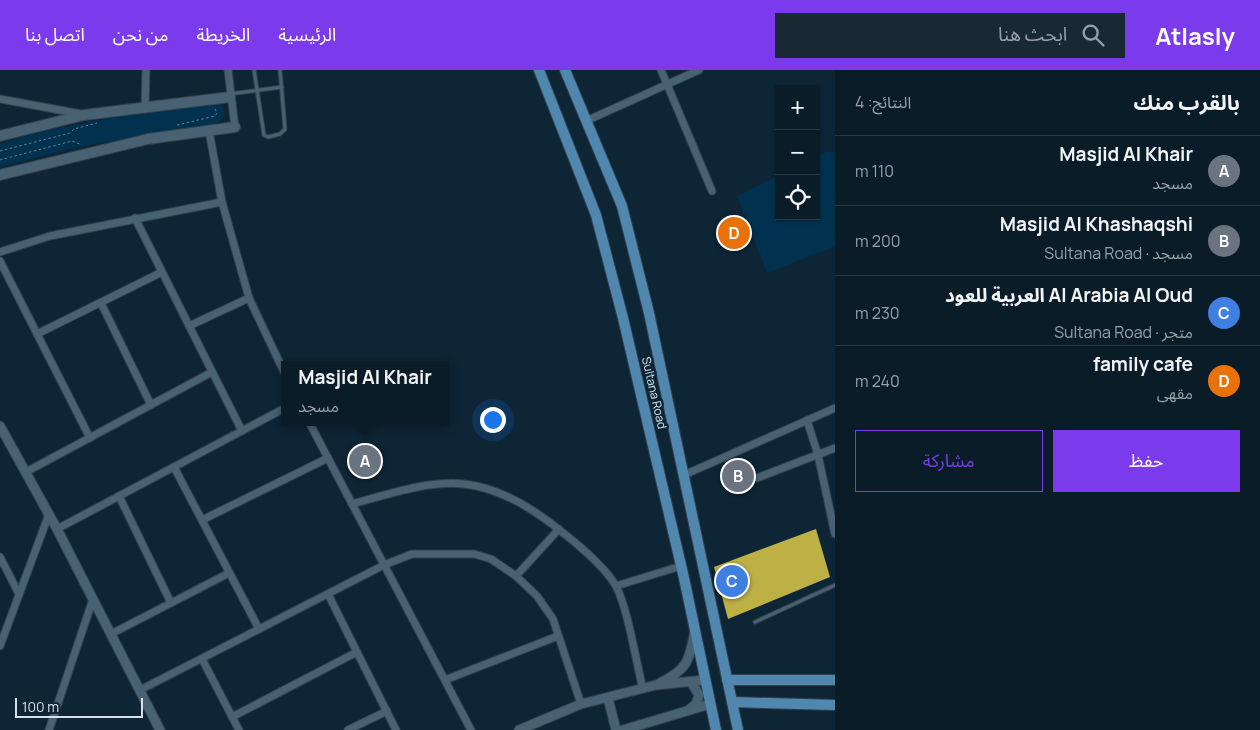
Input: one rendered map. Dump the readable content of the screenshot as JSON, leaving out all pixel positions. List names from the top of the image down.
{
  "streets": {
    "main road": ["Sultana Road"]
  },
  "scale_bar": "100 m",
  "page": {
    "header": "Atlasly",
    "search": "ابحث هنا",
    "nav": [
      "الرئيسية",
      "الخريطة",
      "من نحن",
      "اتصل بنا"
    ],
    "heading": ["بالقرب منك", "النتائج: 4"],
    "map_buttons": ["+", "−"],
    "list": [
      {
        "mark": "A",
        "name": "Masjid Al Khair",
        "note": "مسجد",
        "value": "110 m"
      },
      {
        "mark": "B",
        "name": "Masjid Al Khashaqshi",
        "note": "مسجد · Sultana Road",
        "value": "200 m"
      },
      {
        "mark": "C",
        "name": "Al Arabia Al Oud العربية للعود",
        "note": "متجر · Sultana Road",
        "value": "230 m"
      },
      {
        "mark": "D",
        "name": "family cafe",
        "note": "مقهى",
        "value": "240 m"
      }
    ],
    "pins": [
      "D",
      "A",
      "B",
      "C"
    ],
    "popup": ["Masjid Al Khair", "مسجد"],
    "buttons": ["حفظ", "مشاركة"],
    "scale": "100 m"
  }
}
